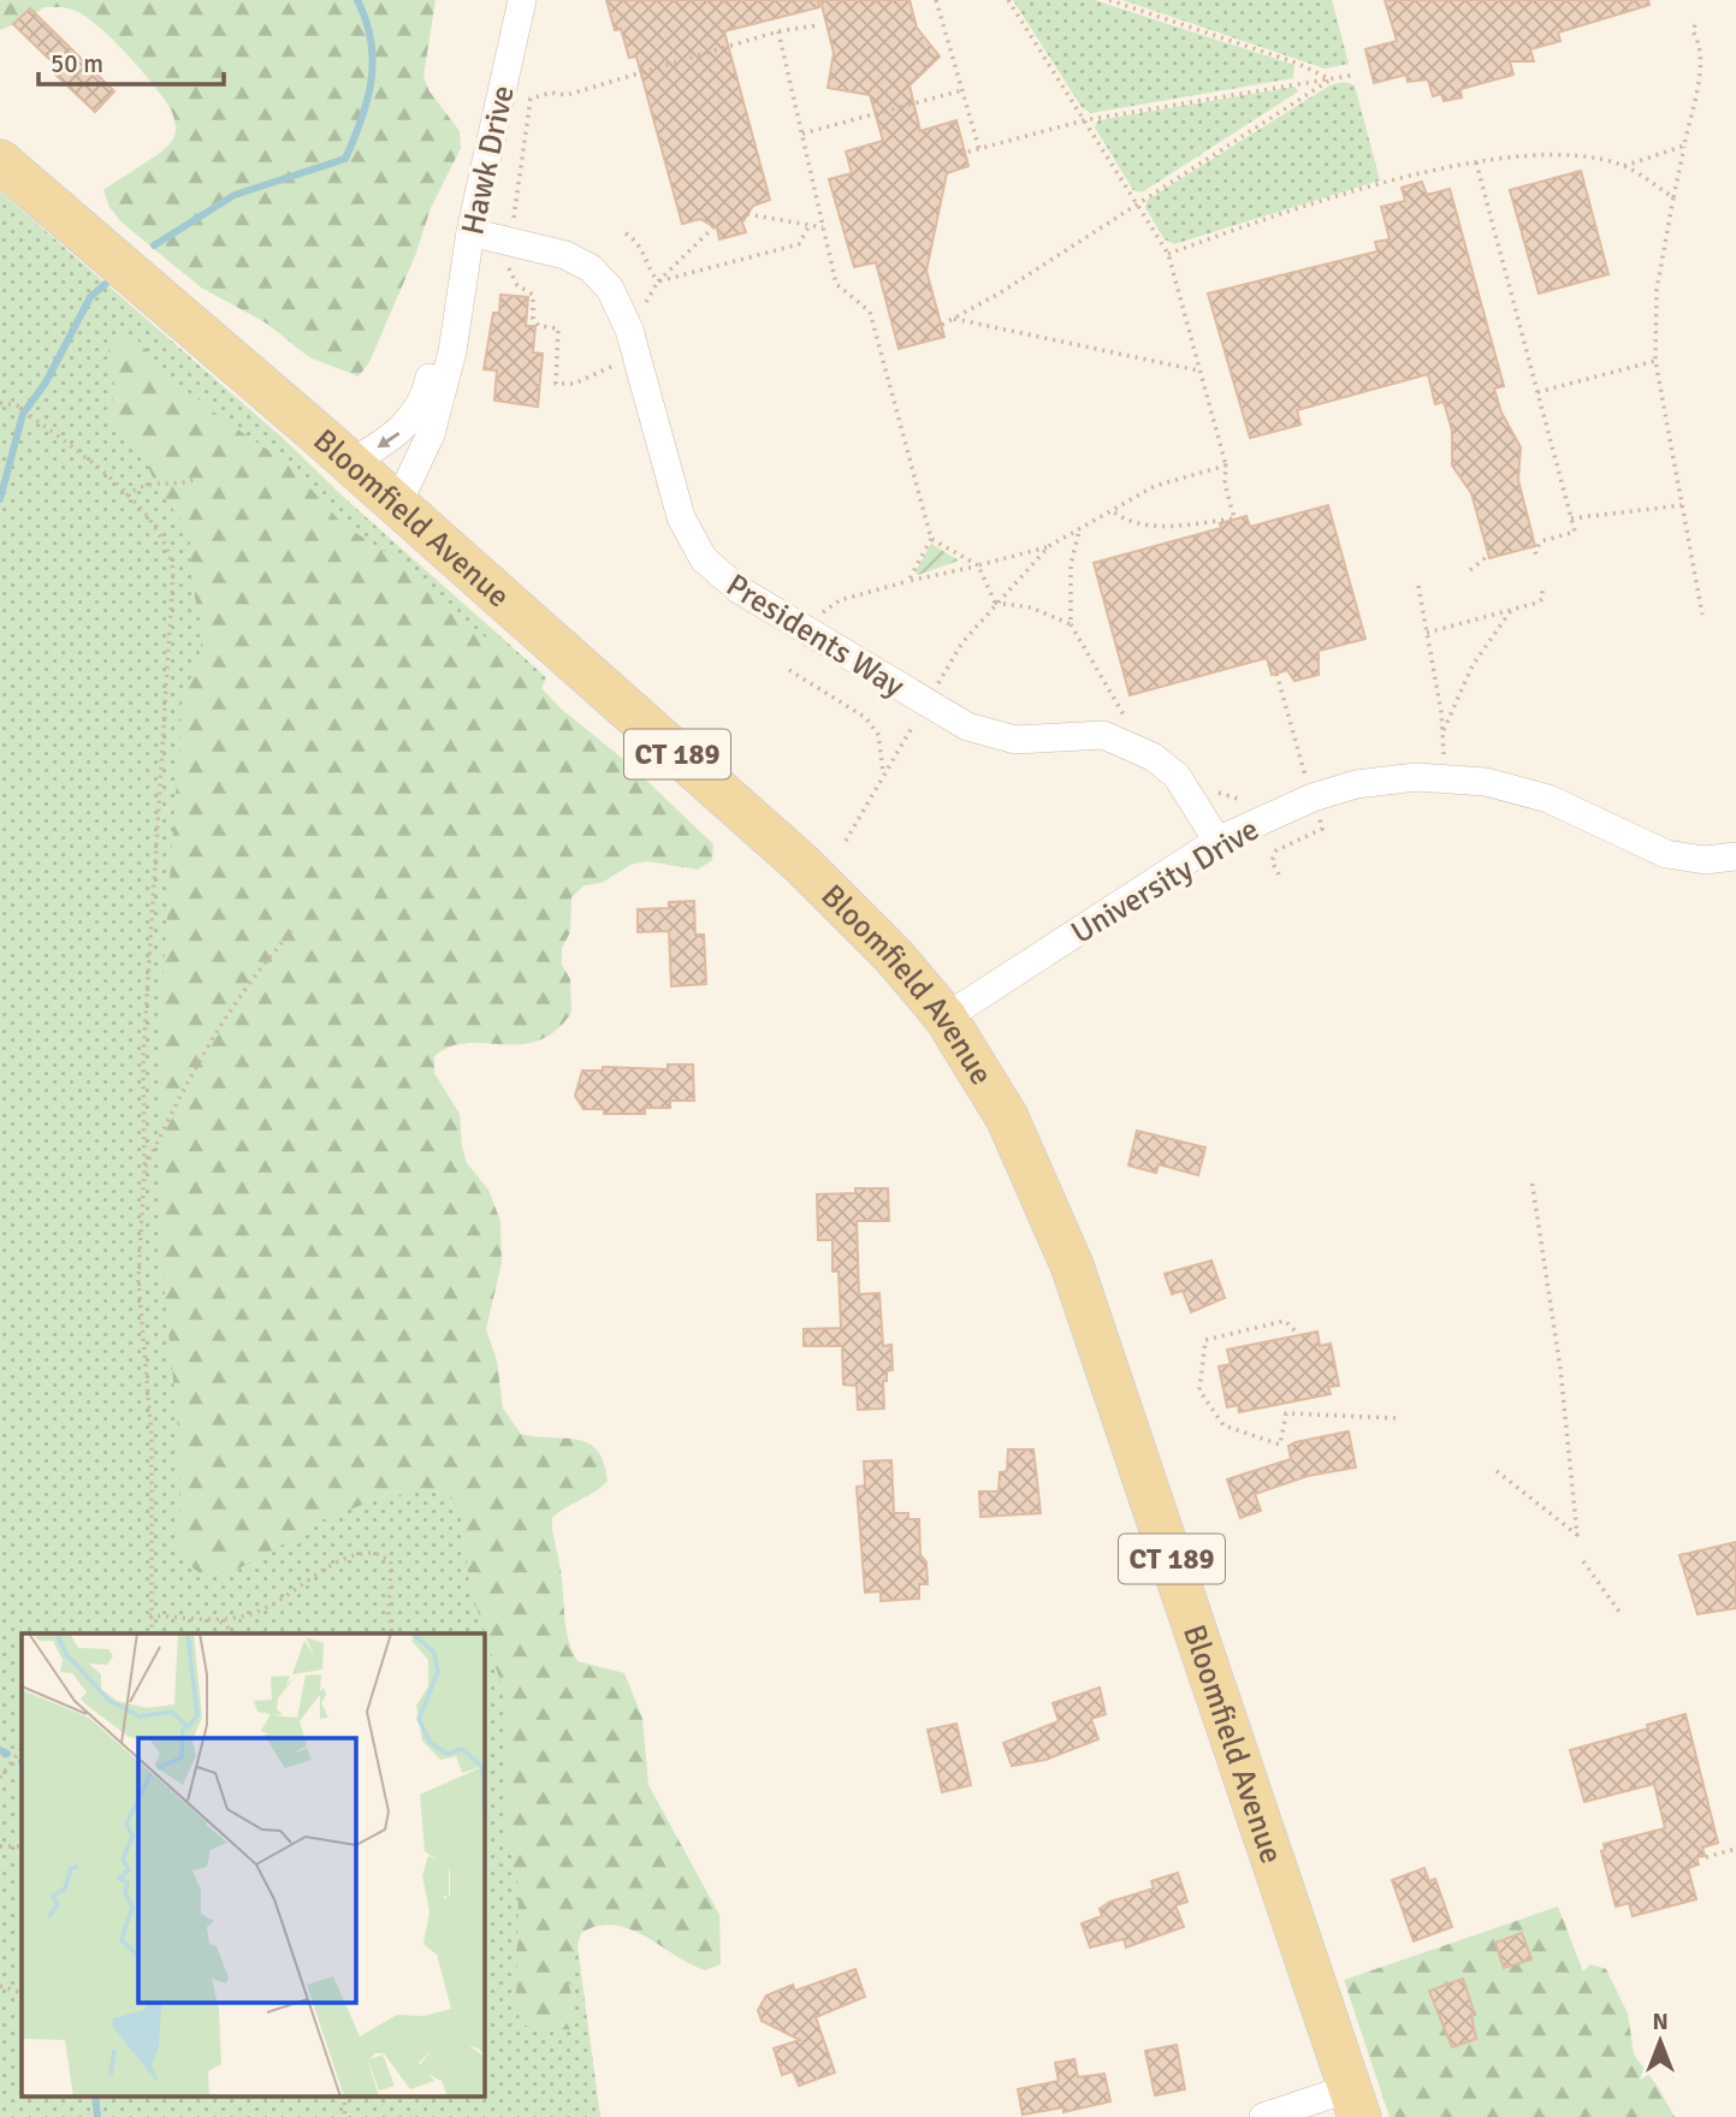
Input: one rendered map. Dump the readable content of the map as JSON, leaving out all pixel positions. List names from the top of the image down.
{
  "streets": {
    "main road": ["Bloomfield Avenue", "CT 189"],
    "street": ["Hawk Drive", "Presidents Way", "University Drive"]
  },
  "crossings": [
    ["Hawk Drive", "Bloomfield Avenue"],
    ["Hawk Drive", "Presidents Way"],
    ["Bloomfield Avenue", "University Drive"],
    ["Presidents Way", "University Drive"]
  ],
  "scale_bar": "50 m",
  "north": "top"
}
